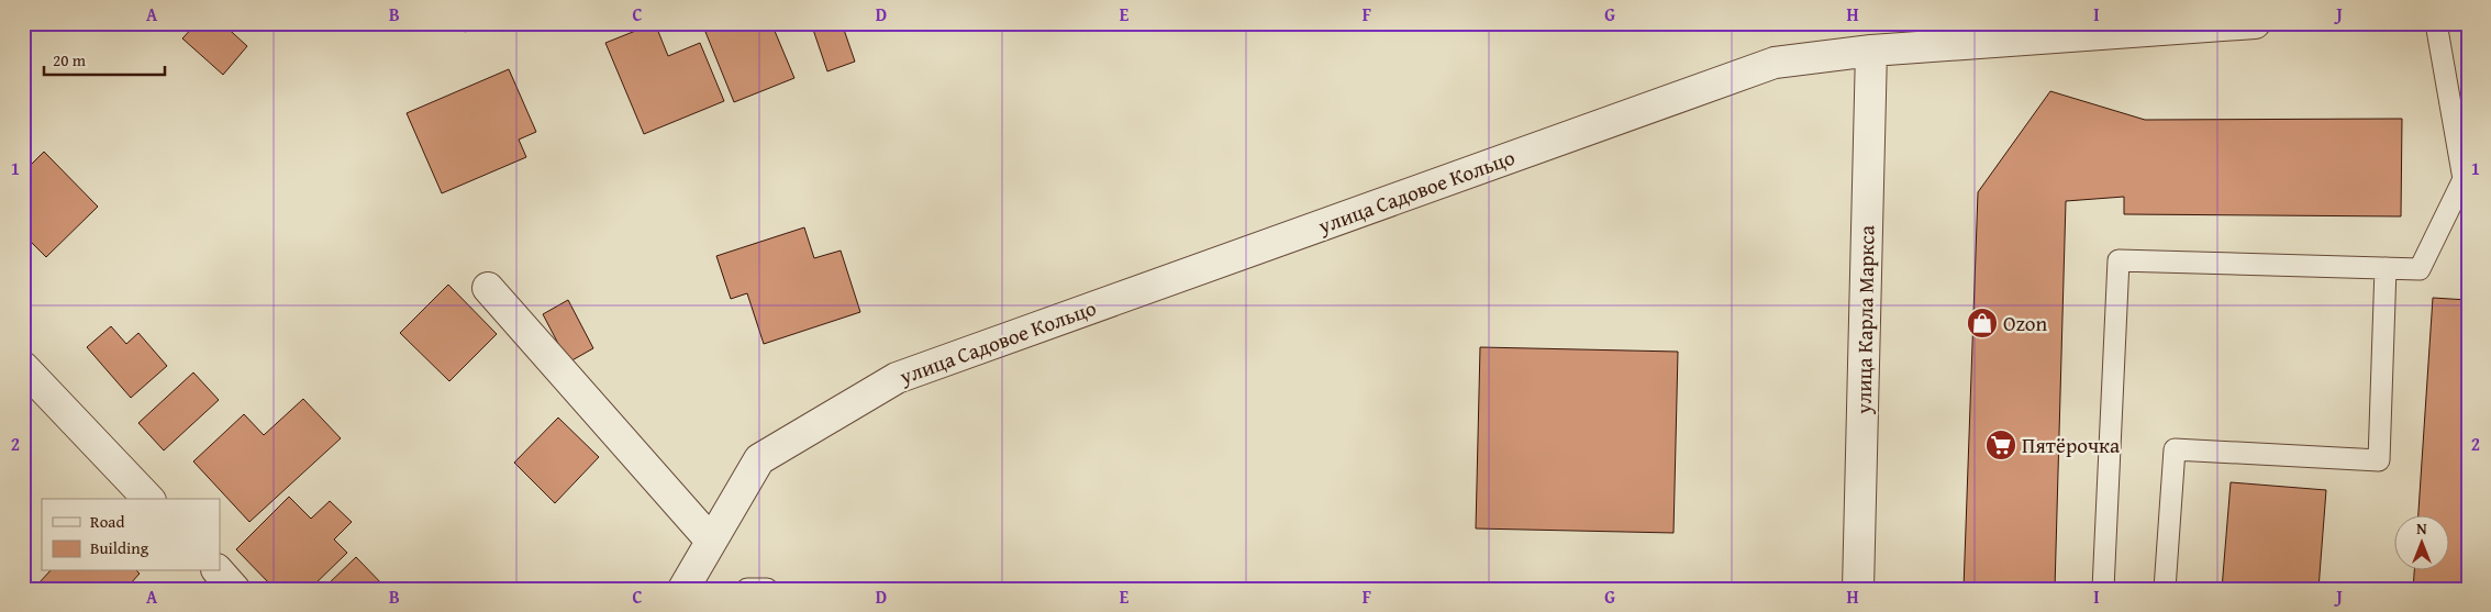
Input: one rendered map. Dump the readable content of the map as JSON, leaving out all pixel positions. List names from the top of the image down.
{
  "streets": {
    "street": ["улица Садовое Кольцо", "улица Карла Маркса"]
  },
  "crossings": [
    ["улица Садовое Кольцо", "улица Карла Маркса"]
  ],
  "places": {
    "shop": ["Ozon"],
    "supermarket": ["Пятёрочка"]
  },
  "legend": ["Road", "Building"],
  "scale_bar": "20 m",
  "north": "top",
  "grid": {
    "columns": [
      "A",
      "B",
      "C",
      "D",
      "E",
      "F",
      "G",
      "H",
      "I",
      "J"
    ],
    "rows": ["1", "2"]
  }
}
